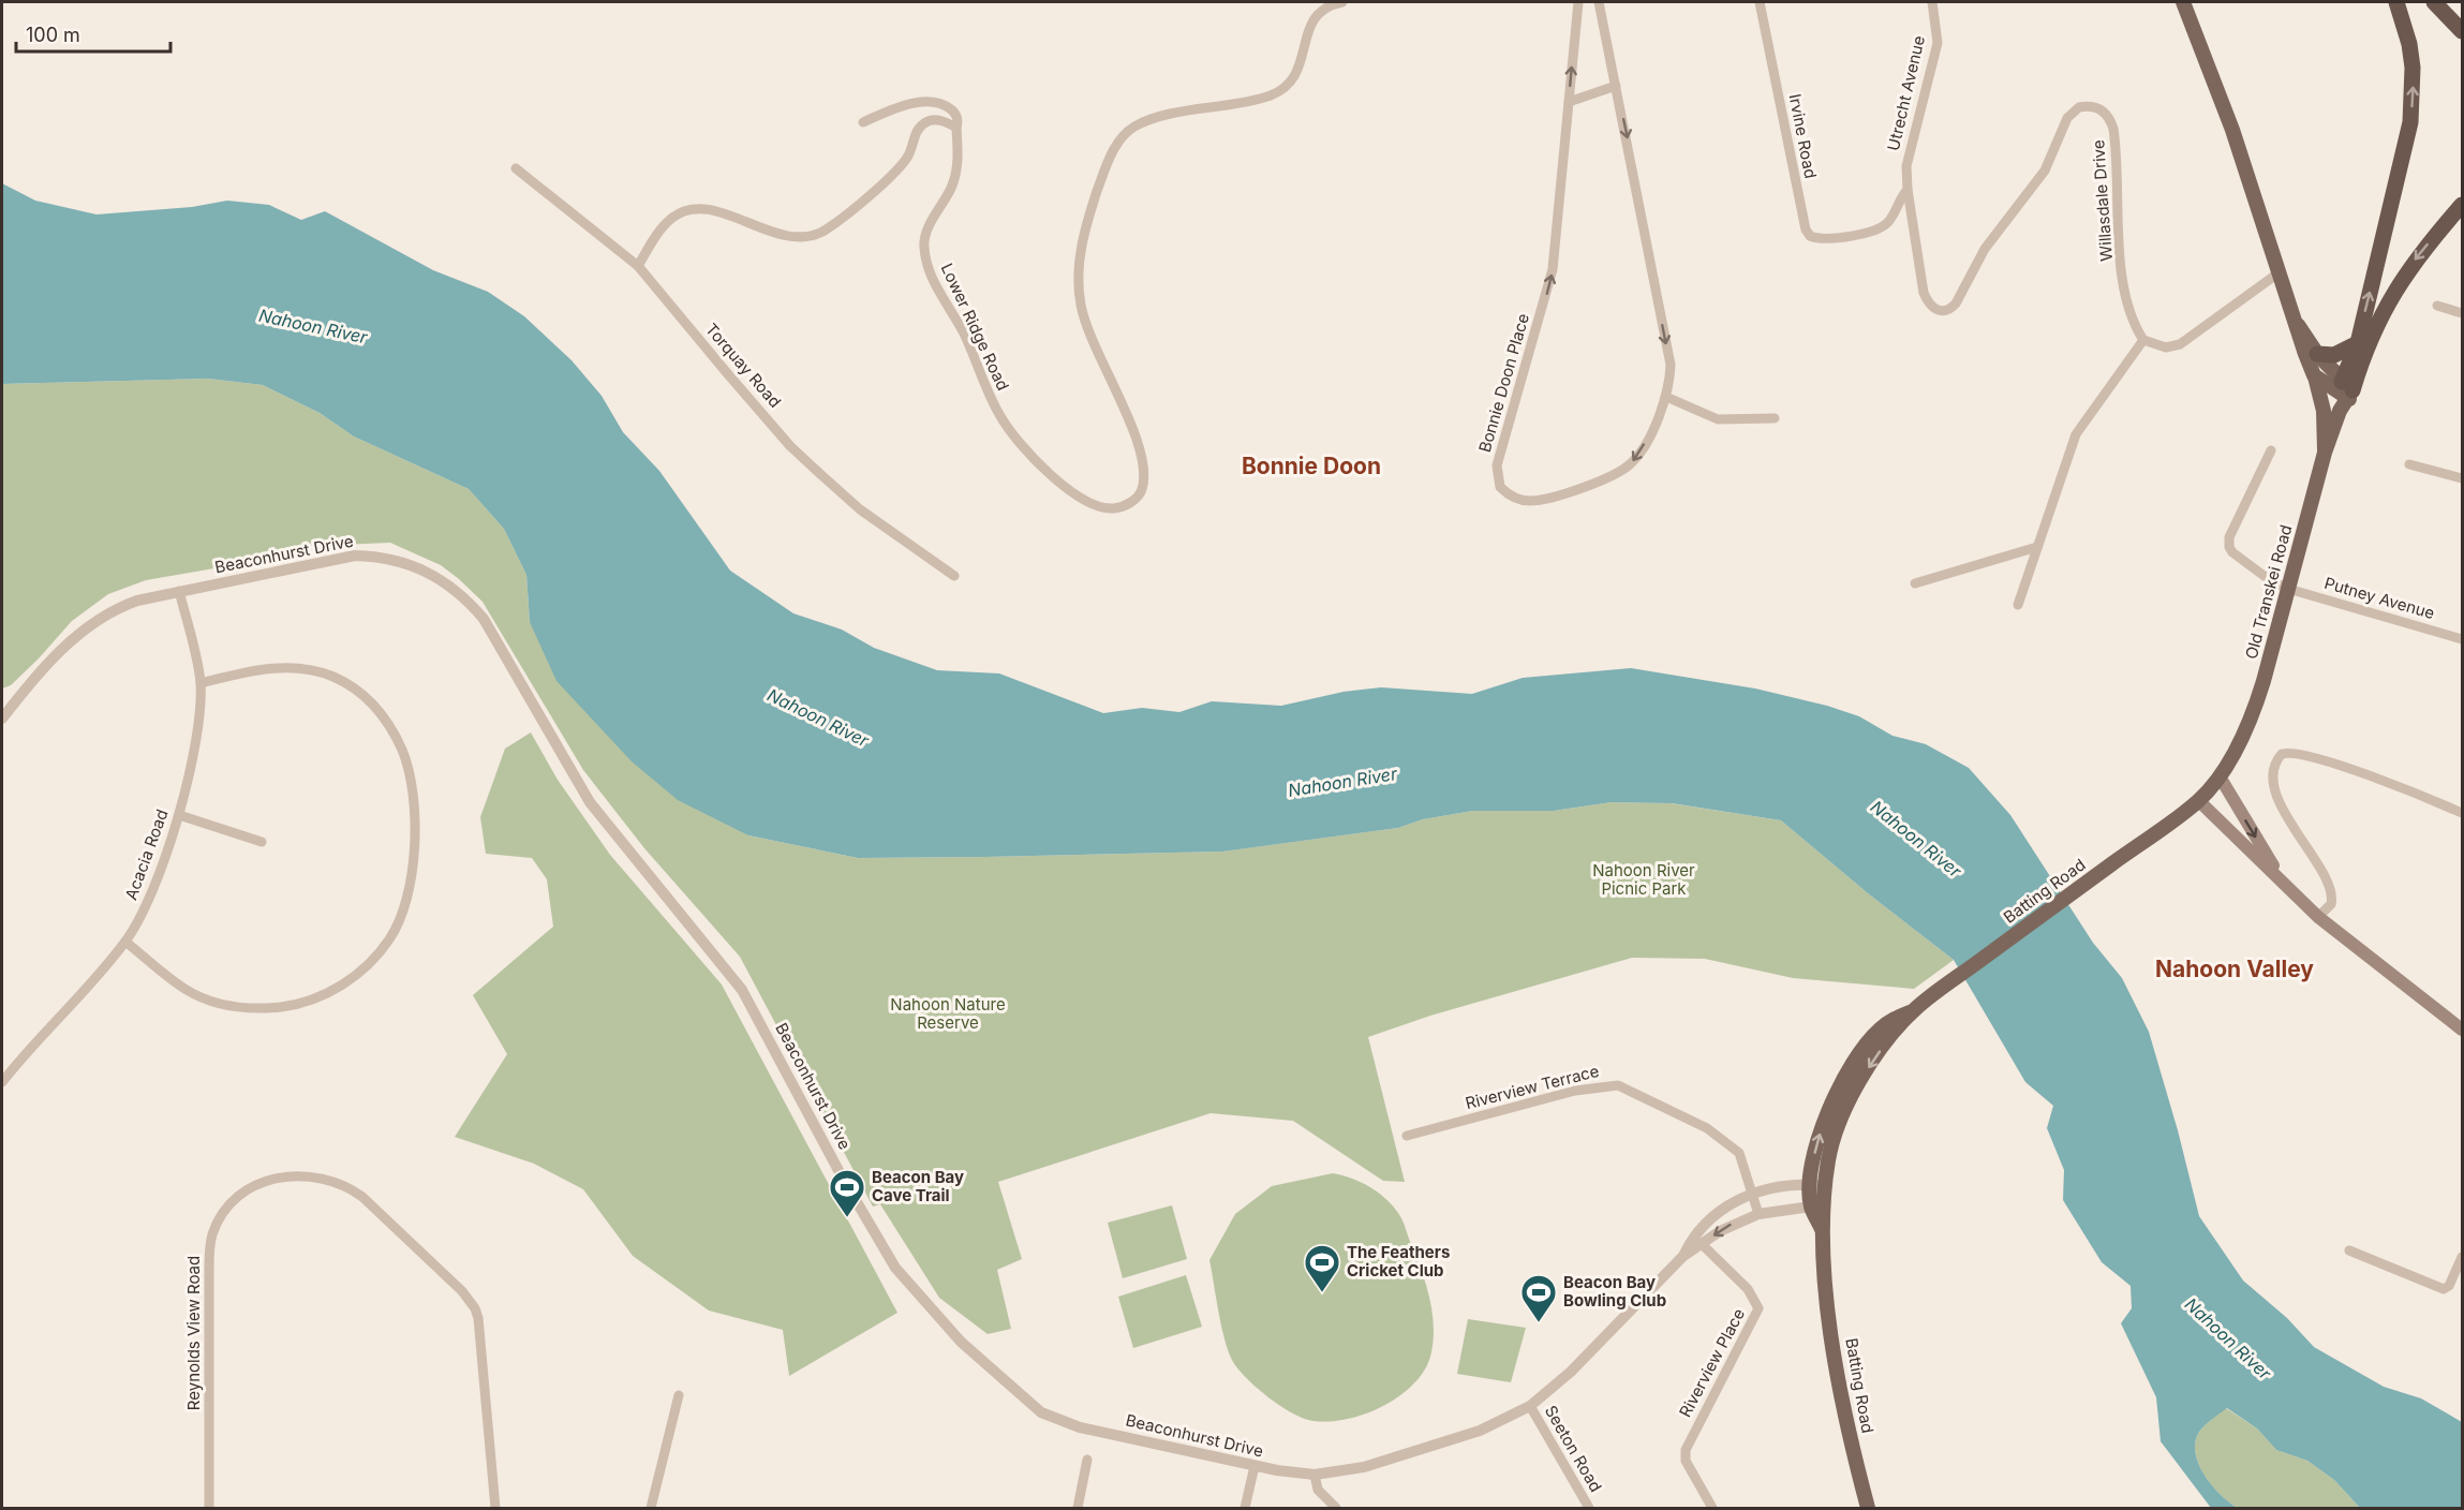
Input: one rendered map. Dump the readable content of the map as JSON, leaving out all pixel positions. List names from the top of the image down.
{
  "streets": {
    "main road": ["Old Transkei Road", "Batting Road"],
    "street": [
      "Utrecht Avenue",
      "Irvine Road",
      "Willasdale Drive",
      "Lower Ridge Road",
      "Torquay Road",
      "Bonnie Doon Place",
      "Beaconhurst Drive",
      "Putney Avenue",
      "Acacia Road",
      "Riverview Terrace",
      "Reynolds View Road",
      "Riverview Place",
      "Seeton Road"
    ]
  },
  "crossings": [
    ["Utrecht Avenue", "Irvine Road"],
    ["Utrecht Avenue", "Willasdale Drive"],
    ["Irvine Road", "Willasdale Drive"],
    ["Beaconhurst Drive", "Acacia Road"],
    ["Beaconhurst Drive", "Batting Road"],
    ["Beaconhurst Drive", "Riverview Terrace"],
    ["Beaconhurst Drive", "Riverview Place"],
    ["Beaconhurst Drive", "Seeton Road"],
    ["Old Transkei Road", "Putney Avenue"],
    ["Old Transkei Road", "Batting Road"]
  ],
  "districts": ["Bonnie Doon", "Nahoon Valley"],
  "water": ["Nahoon River"],
  "parks": ["Nahoon River Picnic Park", "Nahoon Nature Reserve"],
  "places": {
    "sports": ["Beacon Bay Cave Trail", "The Feathers Cricket Club", "Beacon Bay Bowling Club"]
  },
  "scale_bar": "100 m"
}
